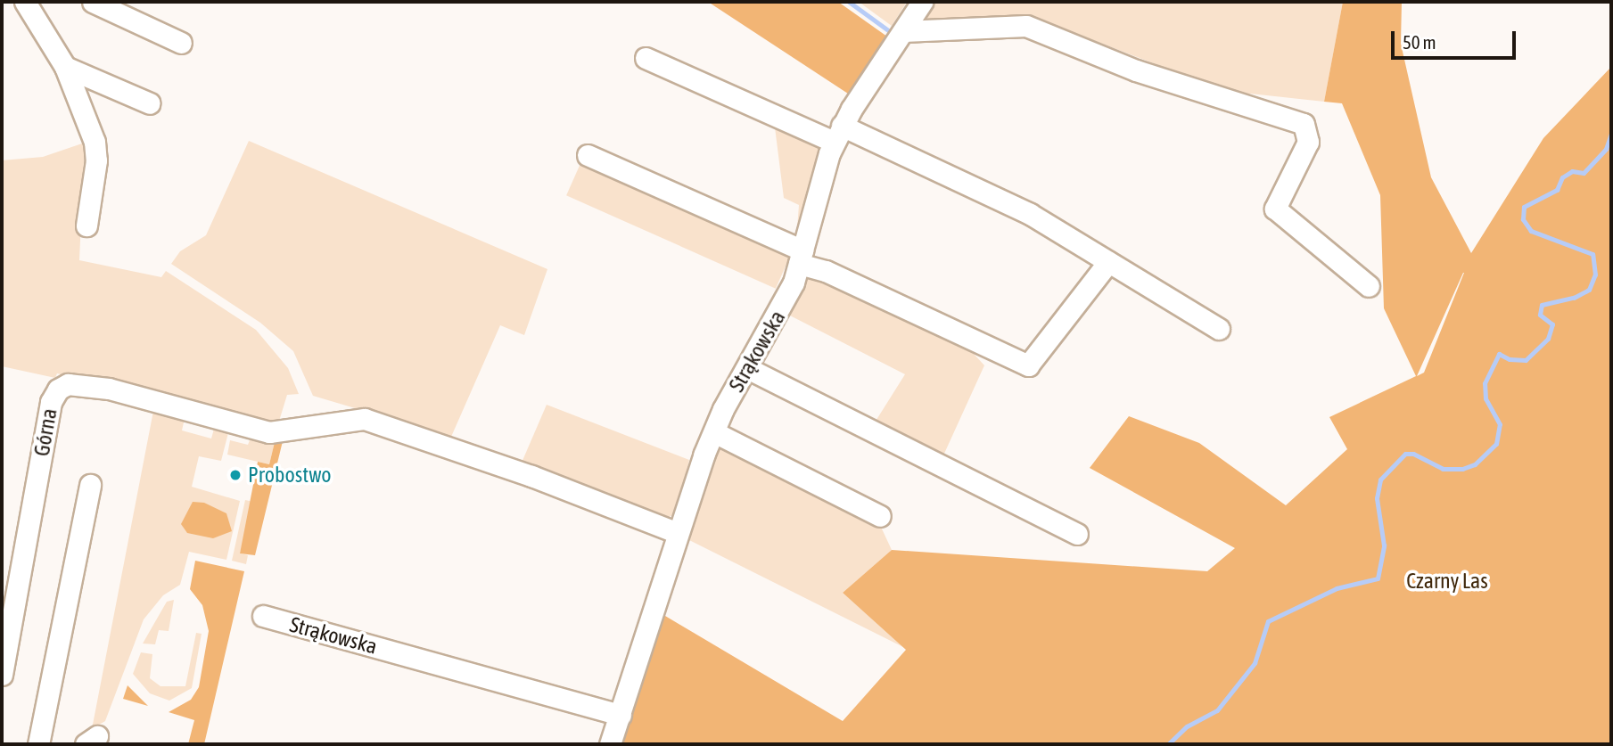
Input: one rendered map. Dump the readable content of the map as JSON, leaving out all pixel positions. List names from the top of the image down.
{
  "streets": {
    "street": ["Strąkowska", "Górna"]
  },
  "crossings": [
    ["Strąkowska", "Górna"]
  ],
  "parks": ["Czarny Las"],
  "places": ["Probostwo"],
  "scale_bar": "50 m"
}
